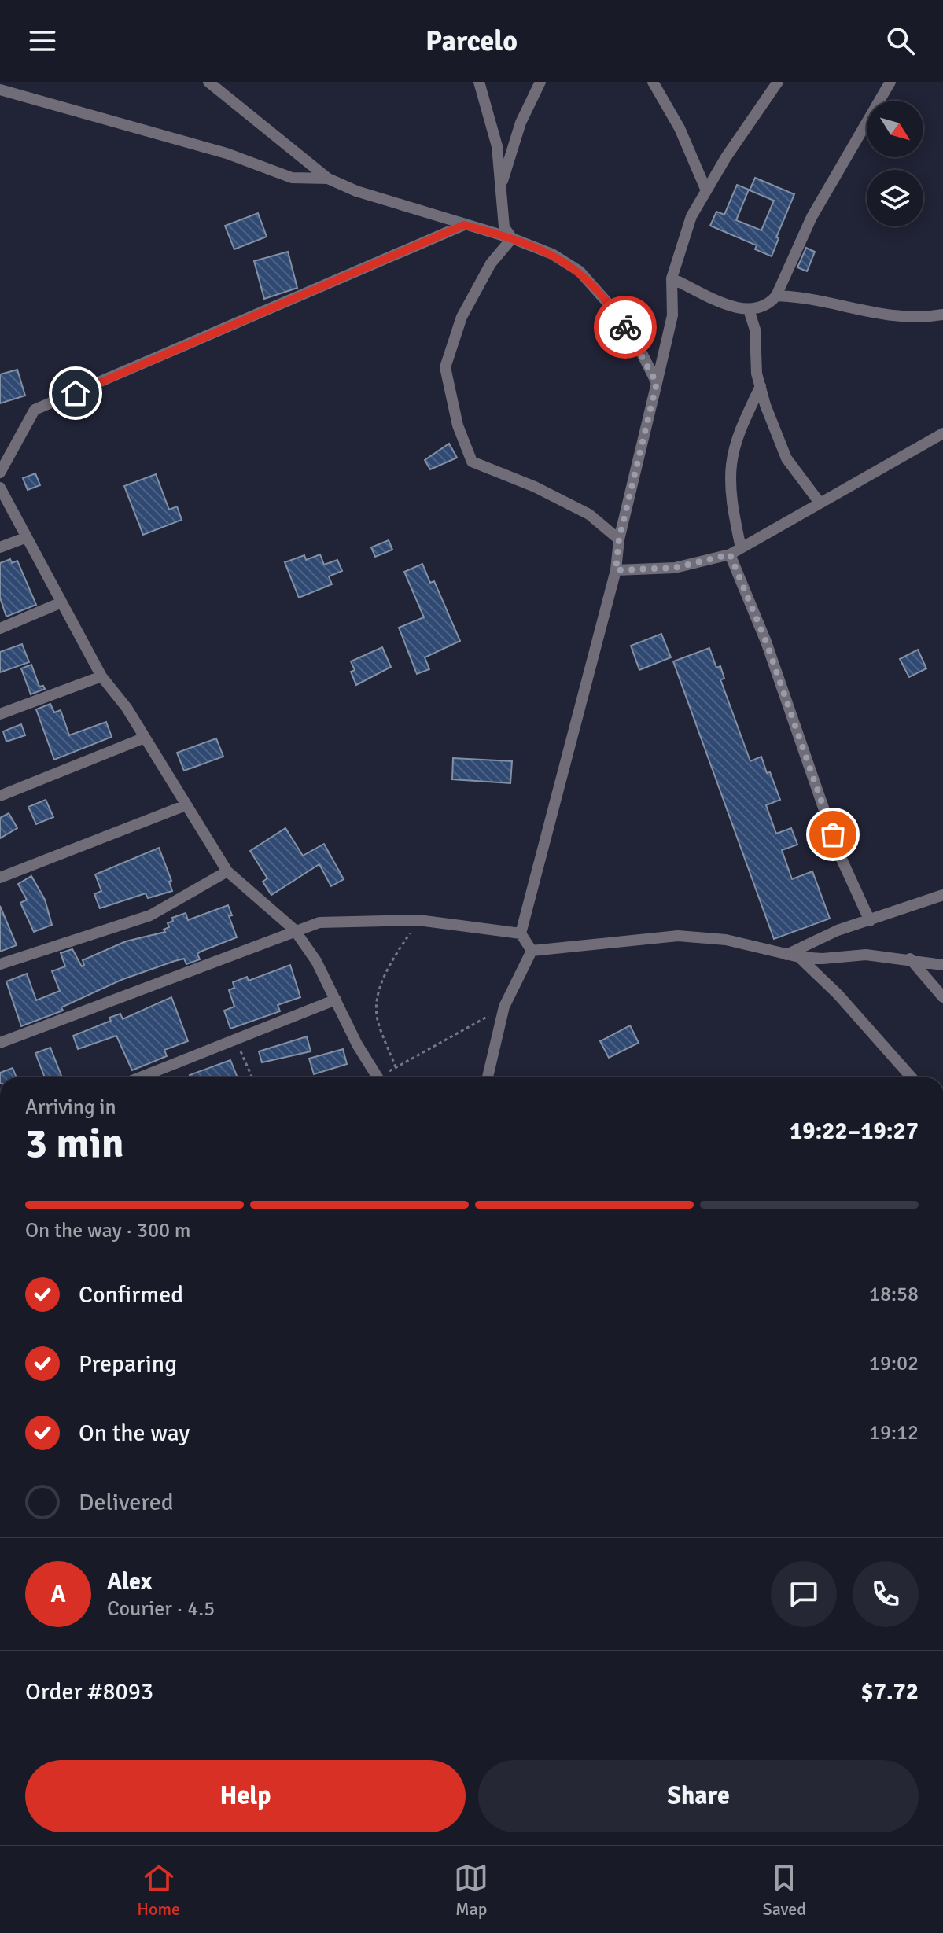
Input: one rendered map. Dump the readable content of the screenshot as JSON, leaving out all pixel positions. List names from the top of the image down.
{
  "north": "bottom right",
  "page": {
    "header": "Parcelo",
    "heading": ["3 min", "Arriving in", "19:22–19:27"],
    "panel": [
      "Alex",
      "Courier · 4.5",
      "Order #8093",
      "$7.72"
    ],
    "bar": "On the way · 300 m",
    "list": [
      ["Confirmed", "18:58"],
      ["Preparing", "19:02"],
      ["On the way", "19:12"],
      "Delivered"
    ],
    "round": "A",
    "buttons": ["Help", "Share"],
    "tabs": ["Home", "Map", "Saved"]
  }
}
